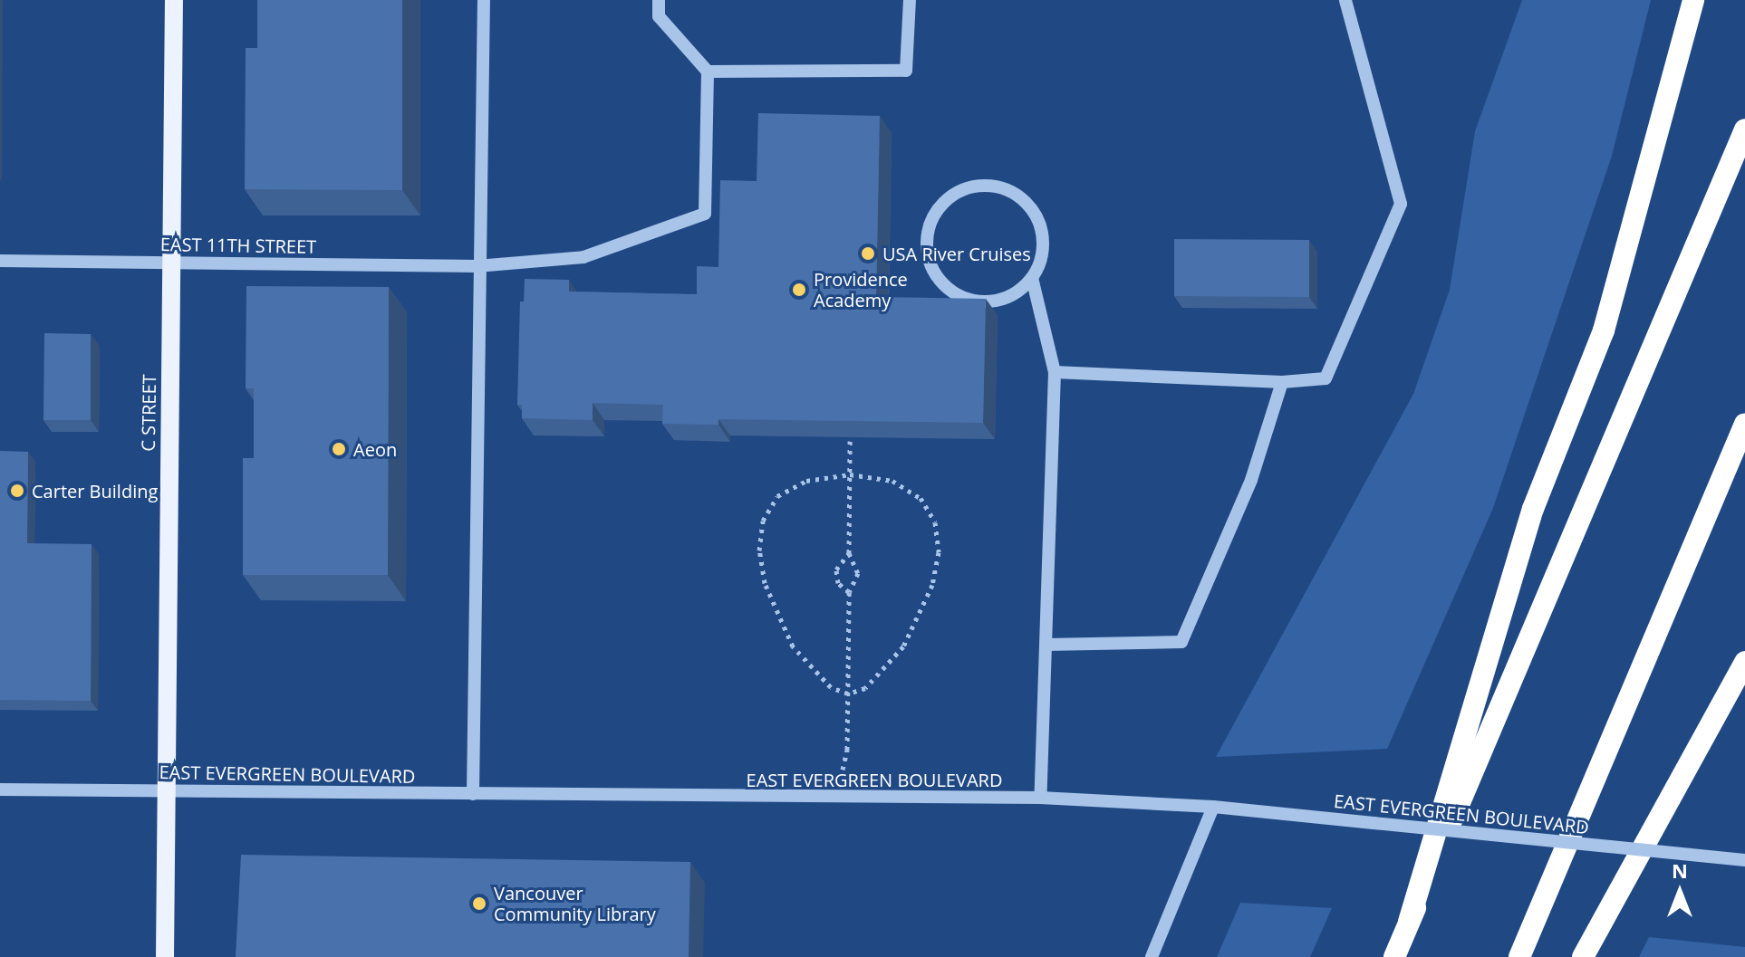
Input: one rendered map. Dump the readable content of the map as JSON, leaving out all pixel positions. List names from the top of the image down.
{
  "streets": {
    "main road": ["C STREET"],
    "street": ["EAST 11TH STREET", "EAST EVERGREEN BOULEVARD"]
  },
  "crossings": [
    ["EAST 11TH STREET", "C STREET"],
    ["C STREET", "EAST EVERGREEN BOULEVARD"]
  ],
  "places": [
    "USA River Cruises",
    "Providence Academy",
    "Aeon",
    "Carter Building",
    "Vancouver Community Library"
  ],
  "north": "top"
}
